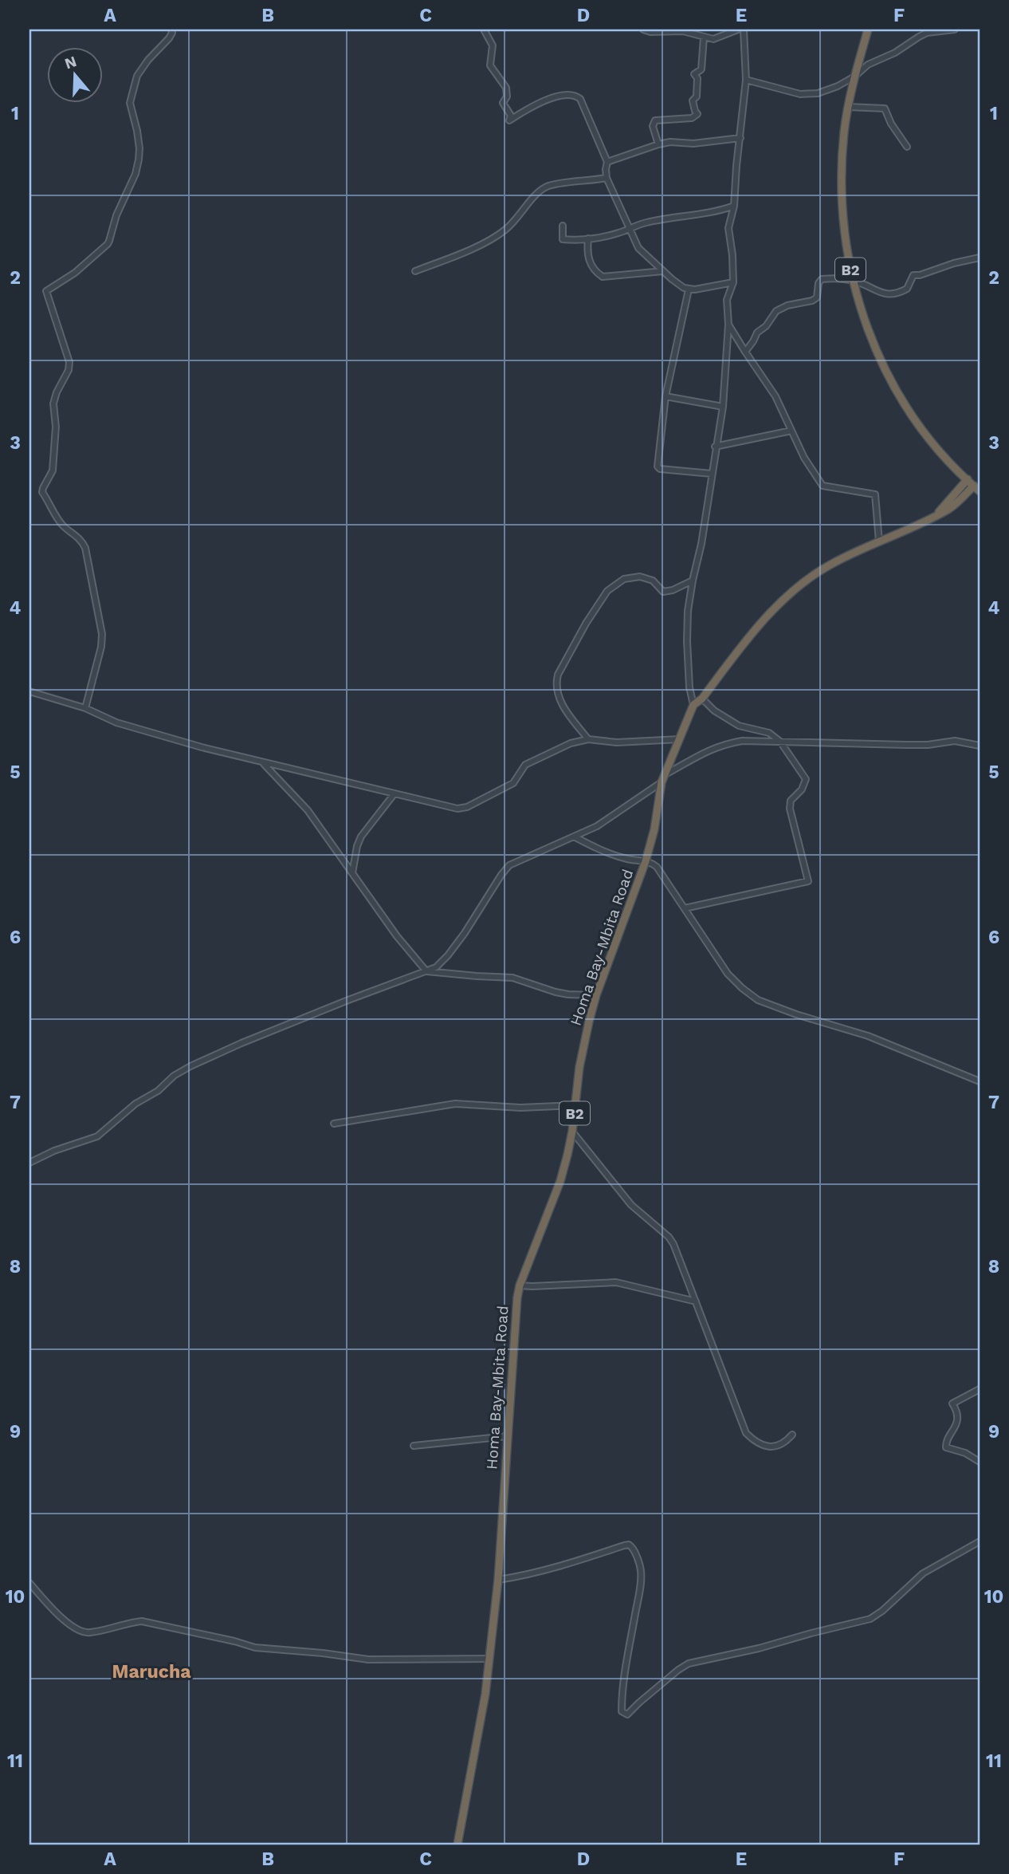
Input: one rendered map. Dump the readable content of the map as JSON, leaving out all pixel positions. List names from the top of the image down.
{
  "streets": {
    "highway": ["B2", "Homa Bay-Mbita Road"]
  },
  "districts": ["Marucha"],
  "north": "top",
  "grid": {
    "columns": [
      "A",
      "B",
      "C",
      "D",
      "E",
      "F"
    ],
    "rows": [
      "1",
      "2",
      "3",
      "4",
      "5",
      "6",
      "7",
      "8",
      "9",
      "10",
      "11"
    ]
  }
}
